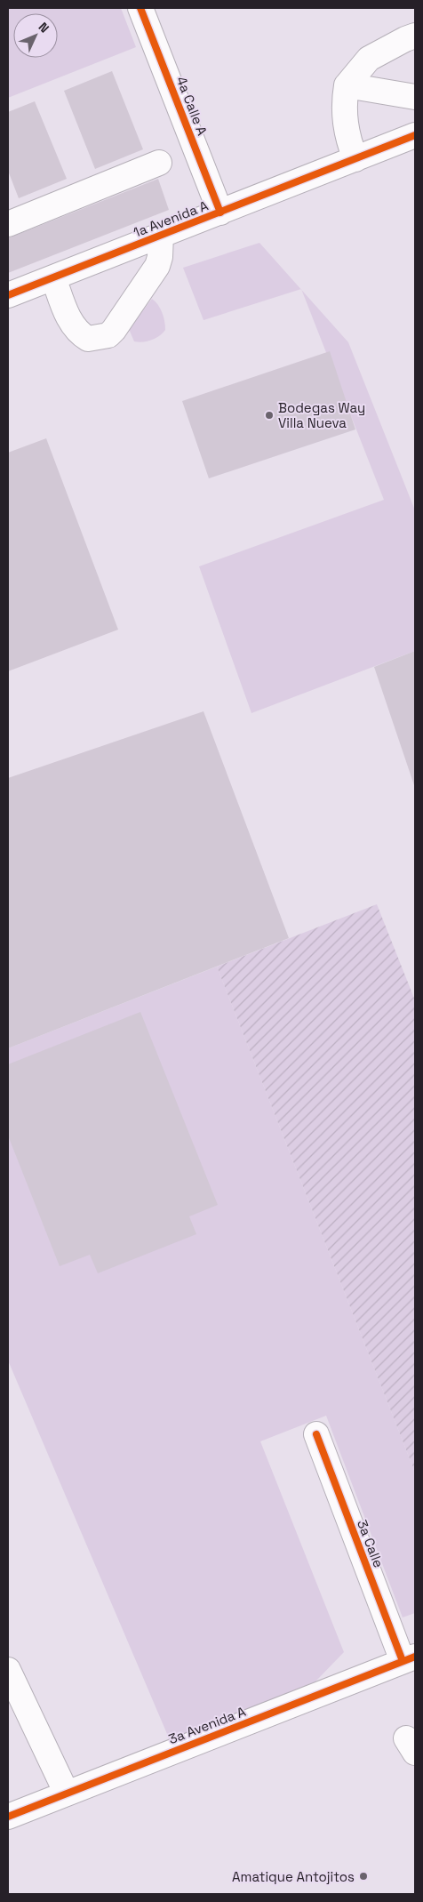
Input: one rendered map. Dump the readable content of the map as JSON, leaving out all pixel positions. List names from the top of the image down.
{
  "streets": {
    "street": [
      "4a Calle A",
      "1a Avenida A",
      "3a Calle",
      "3a Avenida A"
    ]
  },
  "crossings": [
    ["4a Calle A", "1a Avenida A"],
    ["3a Calle", "3a Avenida A"]
  ],
  "places": ["Bodegas Way Villa Nueva", "Amatique Antojitos"],
  "north": "top right"
}
